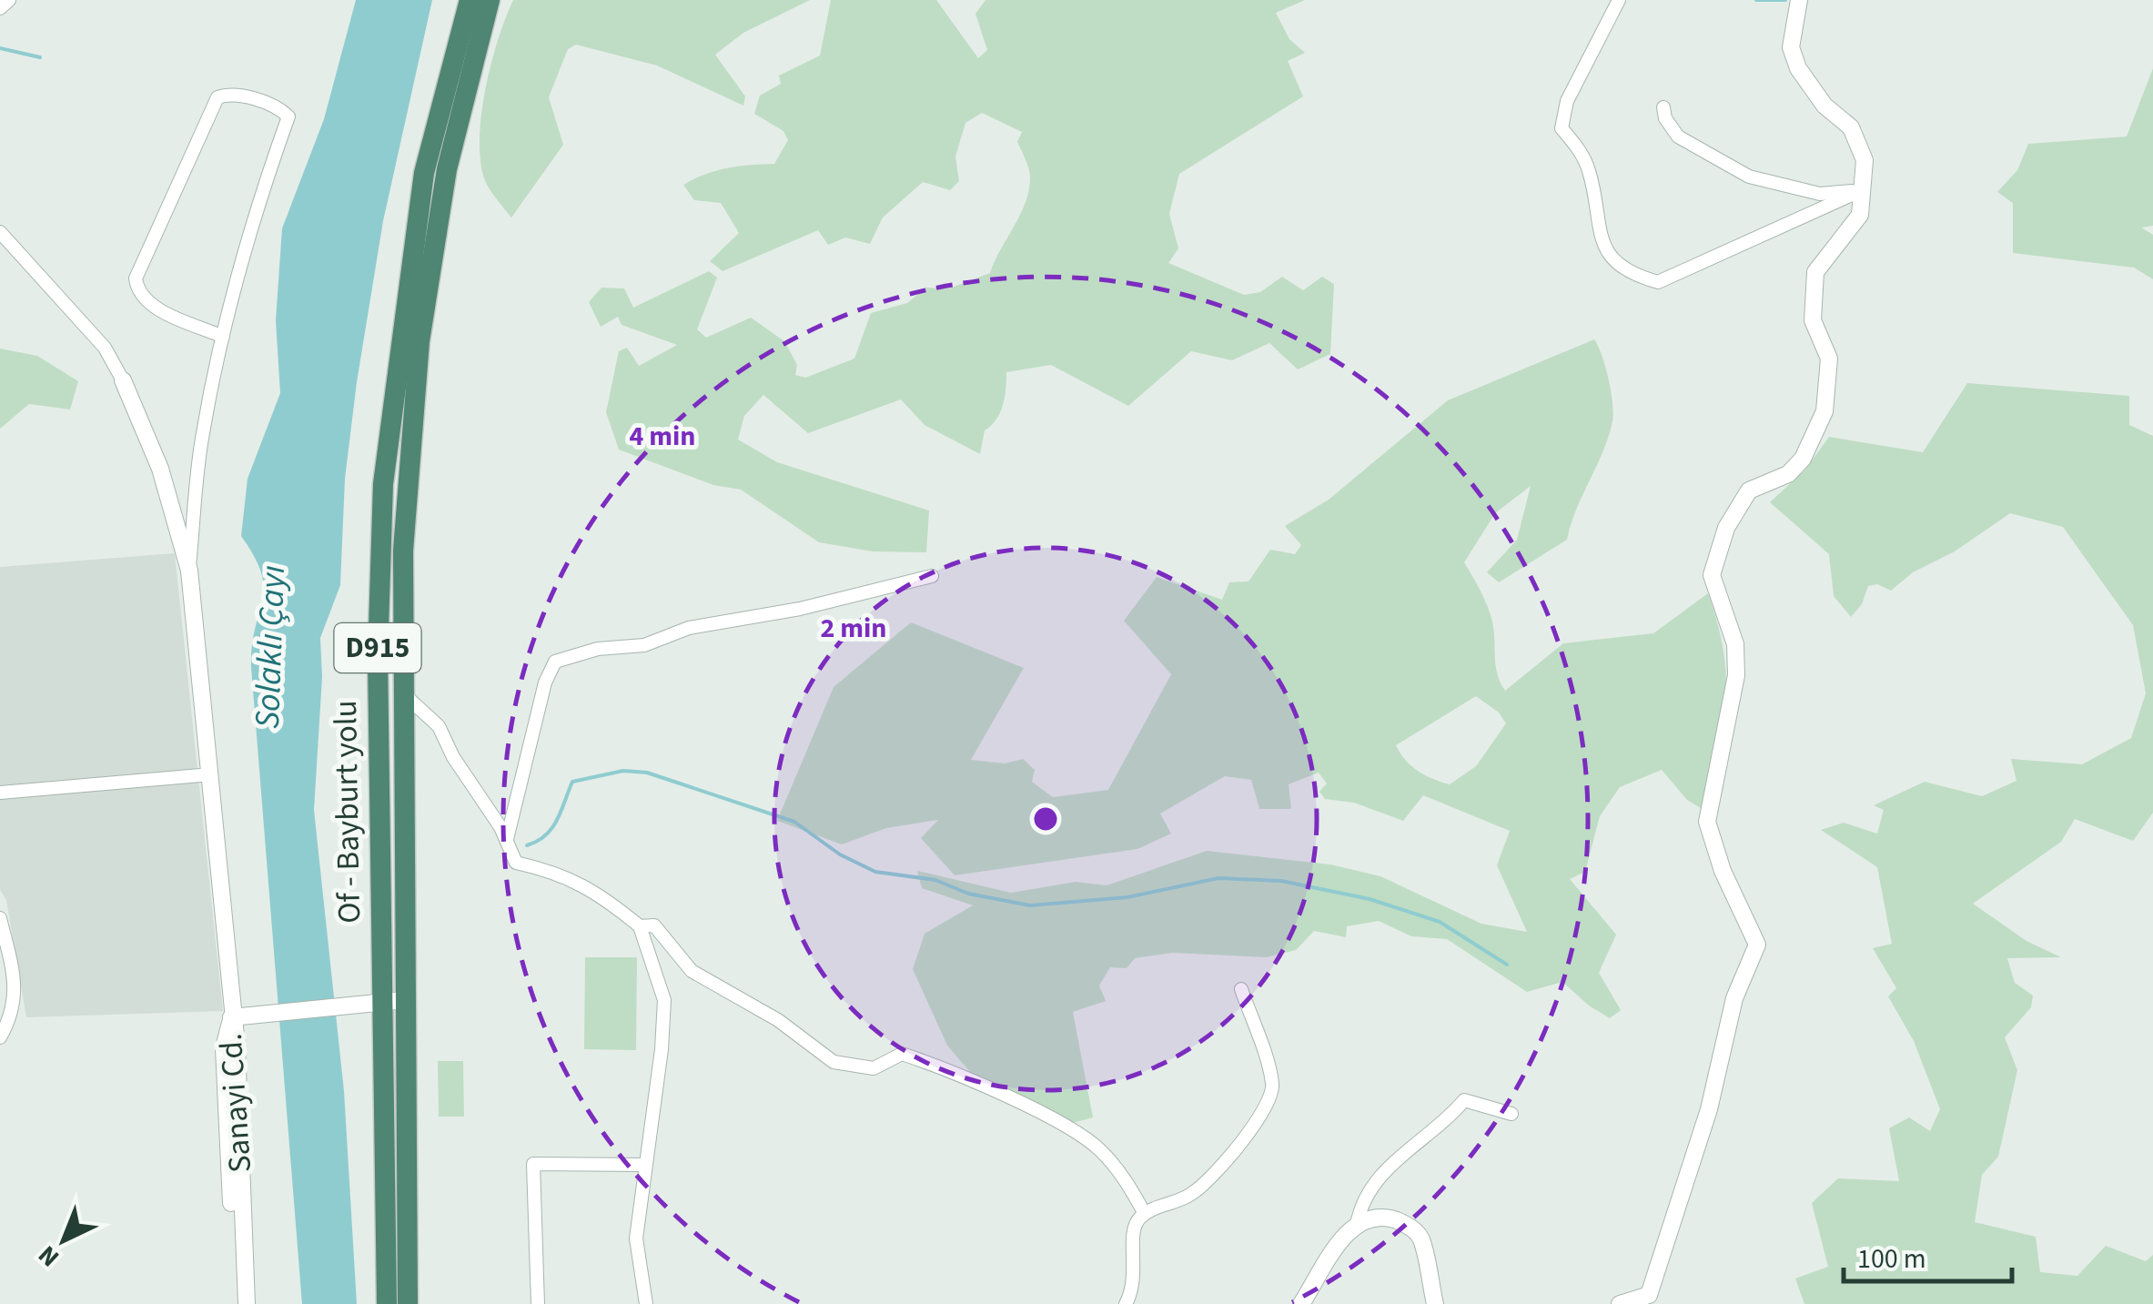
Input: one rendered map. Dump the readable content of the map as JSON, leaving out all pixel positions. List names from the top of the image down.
{
  "streets": {
    "highway": ["D915", "Of - Bayburt yolu"],
    "street": ["Sanayi Cd."]
  },
  "water": ["Solaklı Çayı"],
  "scale_bar": "100 m",
  "north": "bottom left",
  "rings": ["4 min", "2 min"]
}
